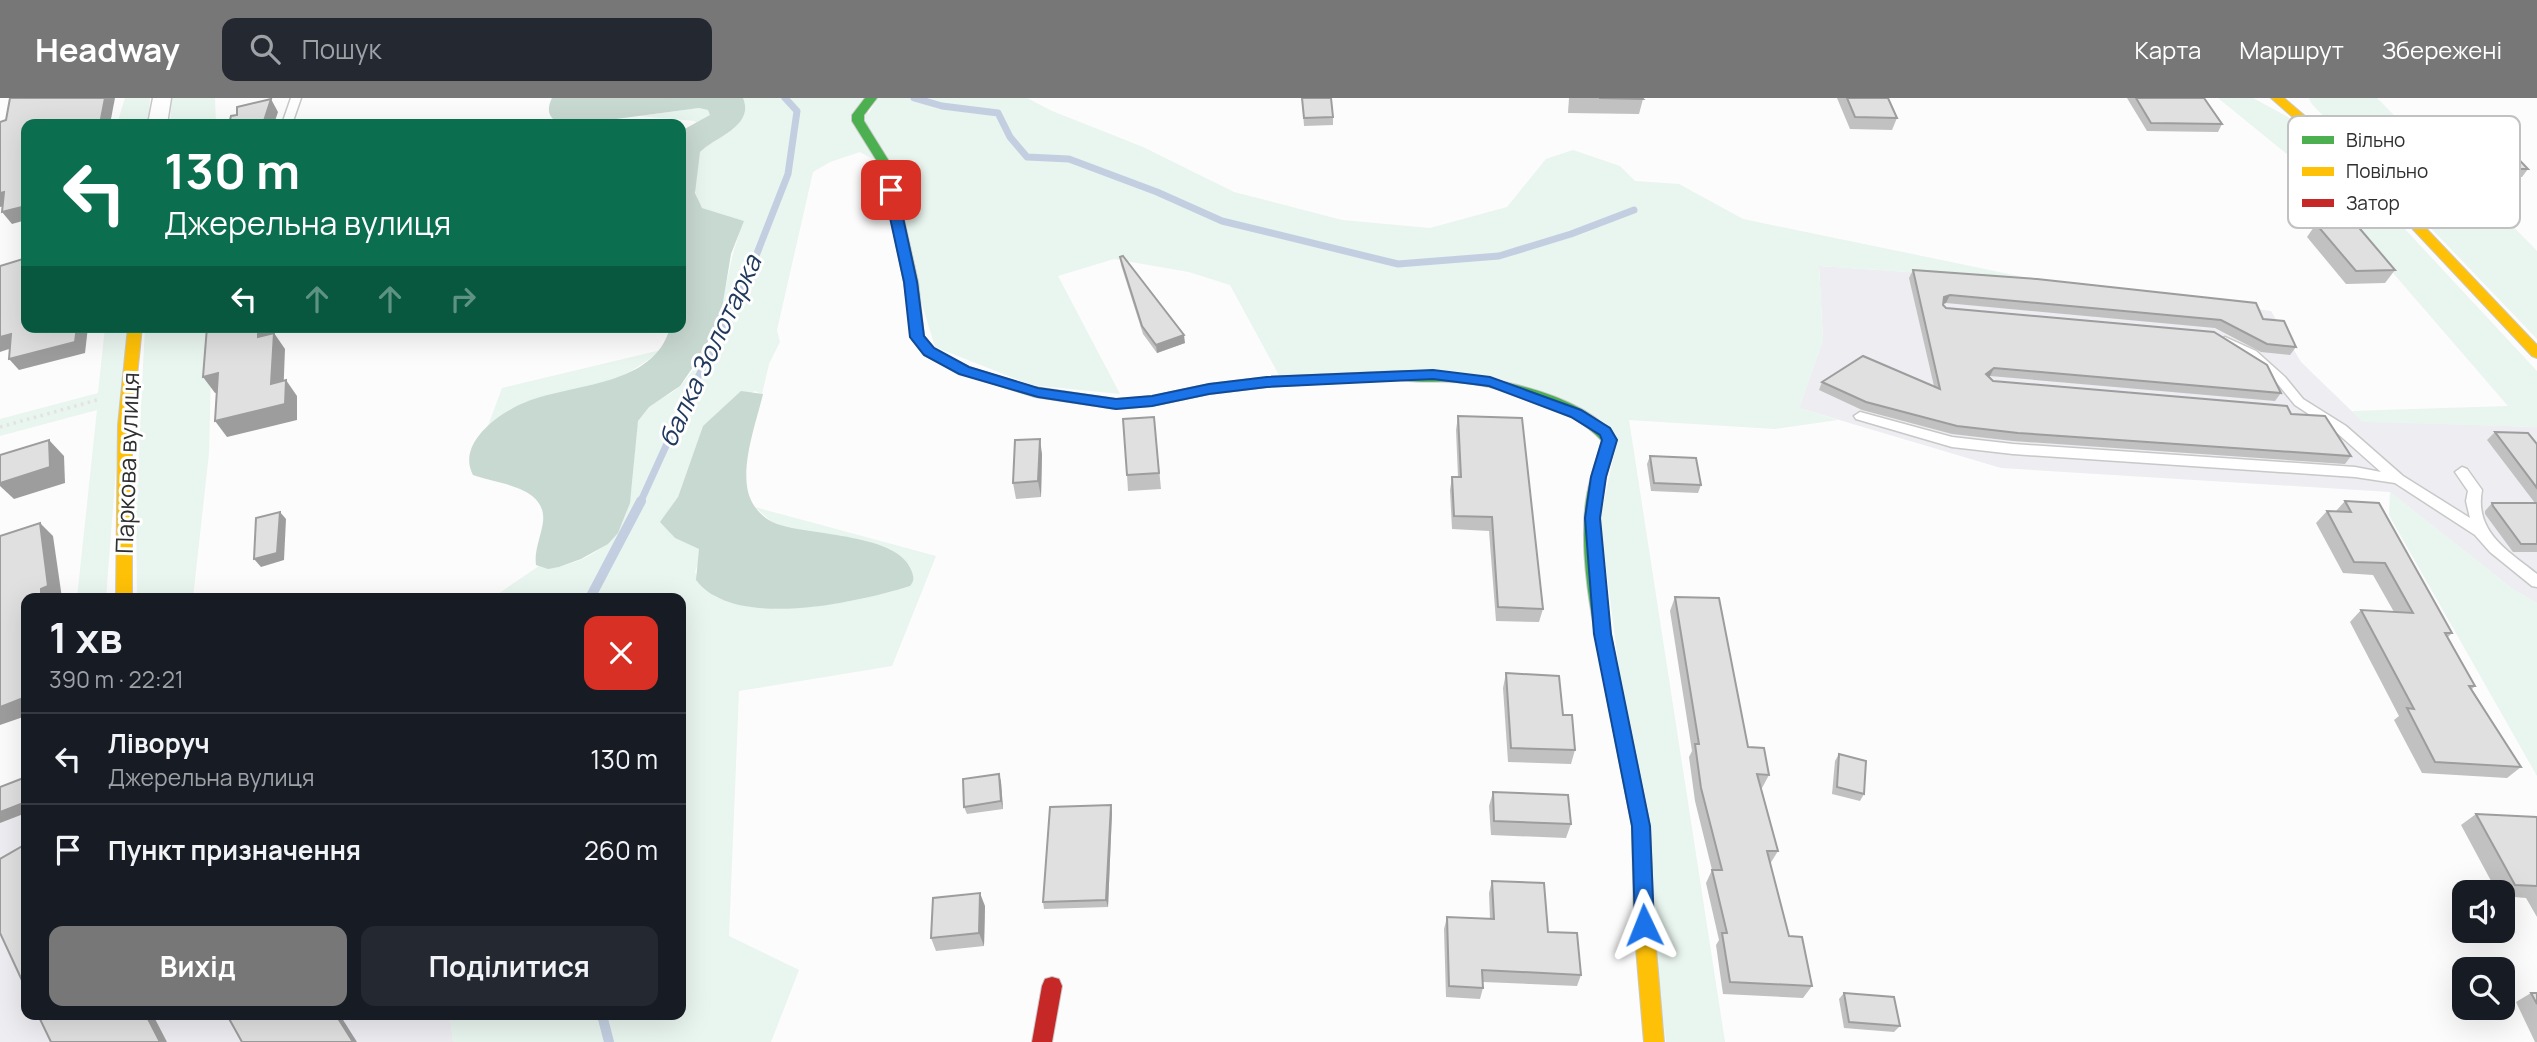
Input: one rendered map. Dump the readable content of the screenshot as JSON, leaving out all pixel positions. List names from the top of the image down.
{
  "streets": {
    "street": ["Паркова вулиця"]
  },
  "water": ["балка Золотарка"],
  "legend": ["Вільно", "Повільно", "Затор"],
  "page": {
    "header": "Headway",
    "search": "Пошук",
    "nav": ["Карта", "Маршрут", "Збережені"],
    "turn": ["130 m", "Джерельна вулиця"],
    "heading": ["1 хв", "390 m · 22:21"],
    "list": [
      {
        "name": "Ліворуч",
        "note": "Джерельна вулиця",
        "value": "130 m"
      },
      {
        "name": "Пункт призначення",
        "value": "260 m"
      }
    ],
    "buttons": ["Вихід", "Поділитися"]
  }
}
